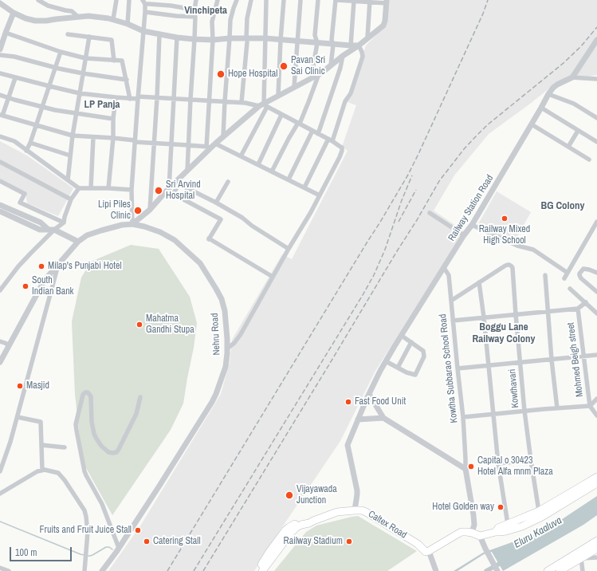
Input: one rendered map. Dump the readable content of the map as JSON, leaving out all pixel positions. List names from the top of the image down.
{
  "streets": {
    "main road": ["Caltex Road"],
    "street": [
      "Railway Station Road",
      "Nehru Road",
      "Mohmed Beigh street",
      "Kowtha Subbarao School Road",
      "Kowthavari"
    ]
  },
  "crossings": [
    ["Railway Station Road", "Kowtha Subbarao School Road"],
    ["Railway Station Road", "Caltex Road"],
    ["Kowtha Subbarao School Road", "Kowthavari"]
  ],
  "districts": [
    "Vinchipeta",
    "LP Panja",
    "BG Colony",
    "Boggu Lane Railway Colony"
  ],
  "water": ["Eluru Kaaluva"],
  "places": [
    "Pavan Sri Sai Clinic",
    "Hope Hospital",
    "Sri Arvind Hospital",
    "Lipi Piles Clinic",
    "Railway Mixed High School",
    "Milap's Punjabi Hotel",
    "South Indian Bank",
    "Mahatma Gandhi Stupa",
    "Masjid",
    "Fast Food Unit",
    "Capital o 30423 Hotel Alfa mnm Plaza",
    "Vijayawada Junction",
    "Hotel Golden way",
    "Fruits and Fruit Juice Stall",
    "Catering Stall",
    "Railway Stadium"
  ],
  "scale_bar": "100 m"
}
